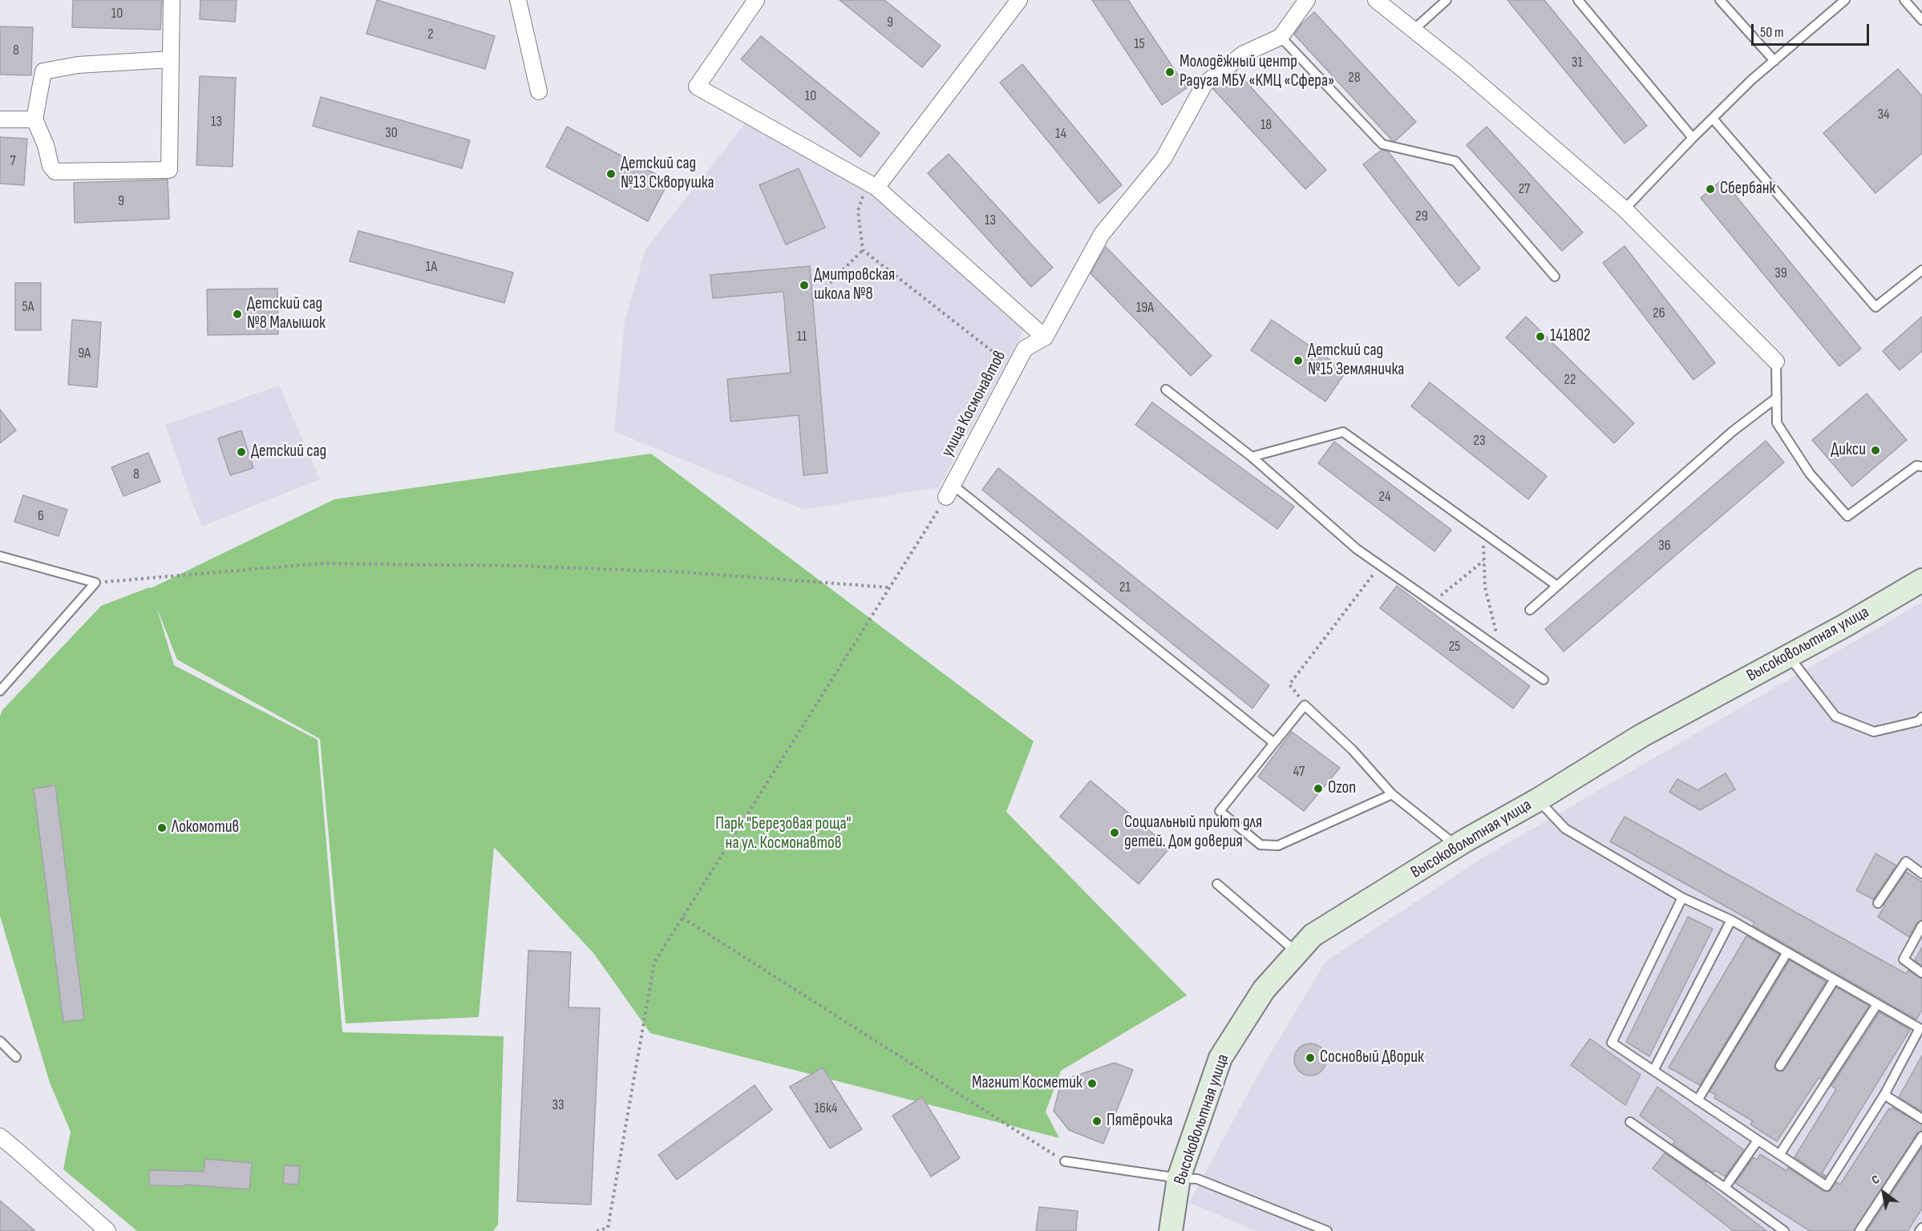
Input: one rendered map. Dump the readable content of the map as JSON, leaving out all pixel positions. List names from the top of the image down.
{
  "streets": {
    "main road": ["Высоковольтная улица"],
    "street": ["улица Космонавтов"]
  },
  "parks": ["Парк \"Березовая роща\" на ул. Космонавтов"],
  "places": [
    "Молодёжный центр Радуга МБУ «КМЦ «Сфера»",
    "Детский сад №13 Скворушка",
    "Сбербанк",
    "Дмитровская школа №8",
    "Детский сад №8 Малышок",
    "141802",
    "Детский сад №15 Земляничка",
    "Дикси",
    "Детский сад",
    "Ozon",
    "Локомотив",
    "Социальный приют для детей. Дом доверия",
    "Сосновый Дворик",
    "Магнит Косметик",
    "Пятёрочка"
  ],
  "house_numbers": [
    "10",
    "9",
    "2",
    "15",
    "8",
    "31",
    "28",
    "10",
    "34",
    "13",
    "18",
    "30",
    "14",
    "7",
    "27",
    "9",
    "29",
    "13",
    "1А",
    "39",
    "5А",
    "19А",
    "26",
    "11",
    "9А",
    "22",
    "23",
    "8",
    "24",
    "6",
    "36",
    "21",
    "25",
    "47",
    "33",
    "16к4"
  ],
  "scale_bar": "50 m",
  "north": "top left"
}
